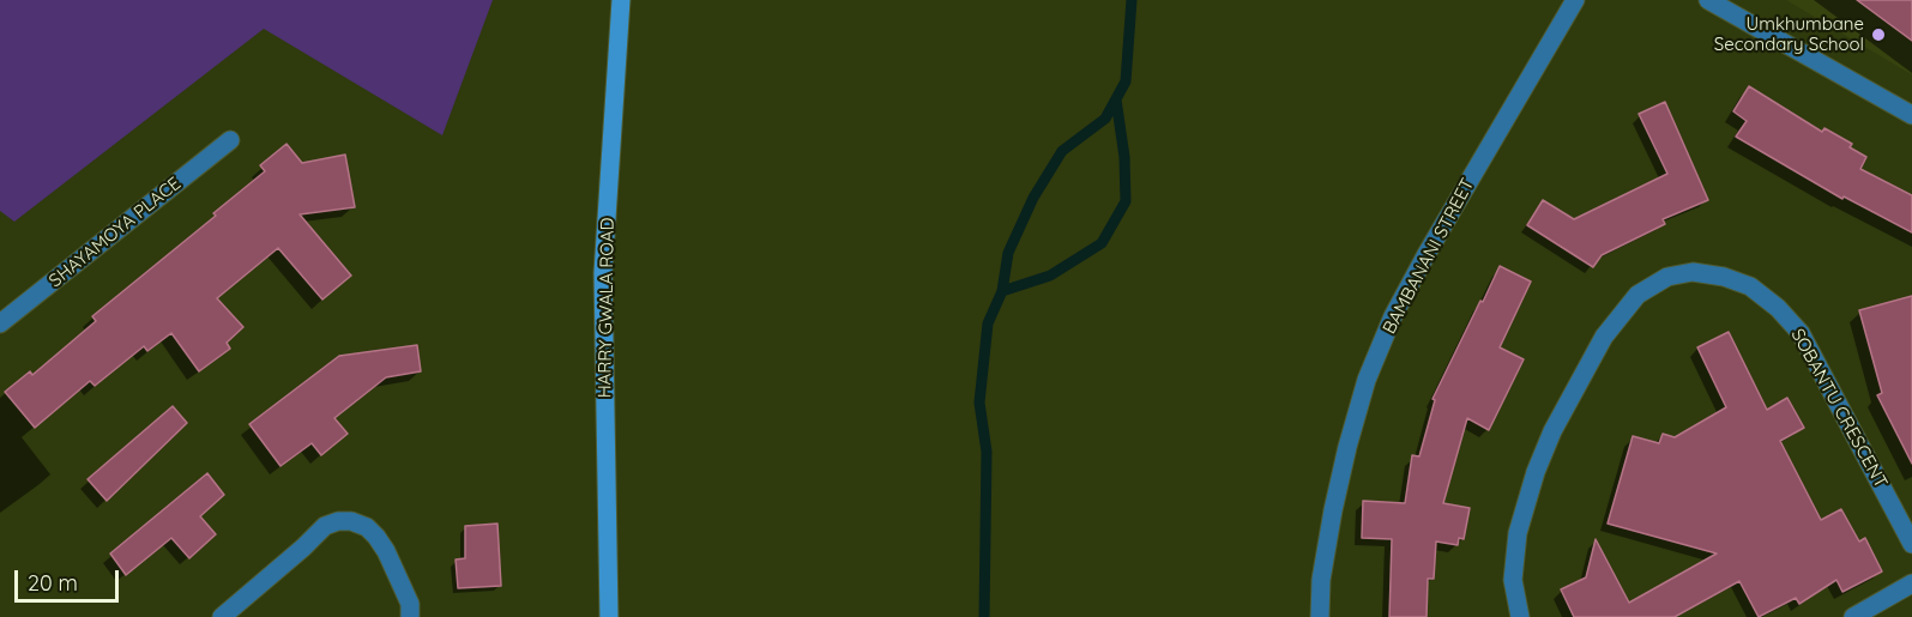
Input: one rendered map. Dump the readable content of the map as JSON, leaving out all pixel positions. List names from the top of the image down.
{
  "streets": {
    "main road": ["HARRY GWALA ROAD"],
    "street": ["SHAYAMOYA PLACE", "BAMBANANI STREET", "SOBANTU CRESCENT"]
  },
  "places": ["Umkhumbane Secondary School"],
  "scale_bar": "20 m"
}
